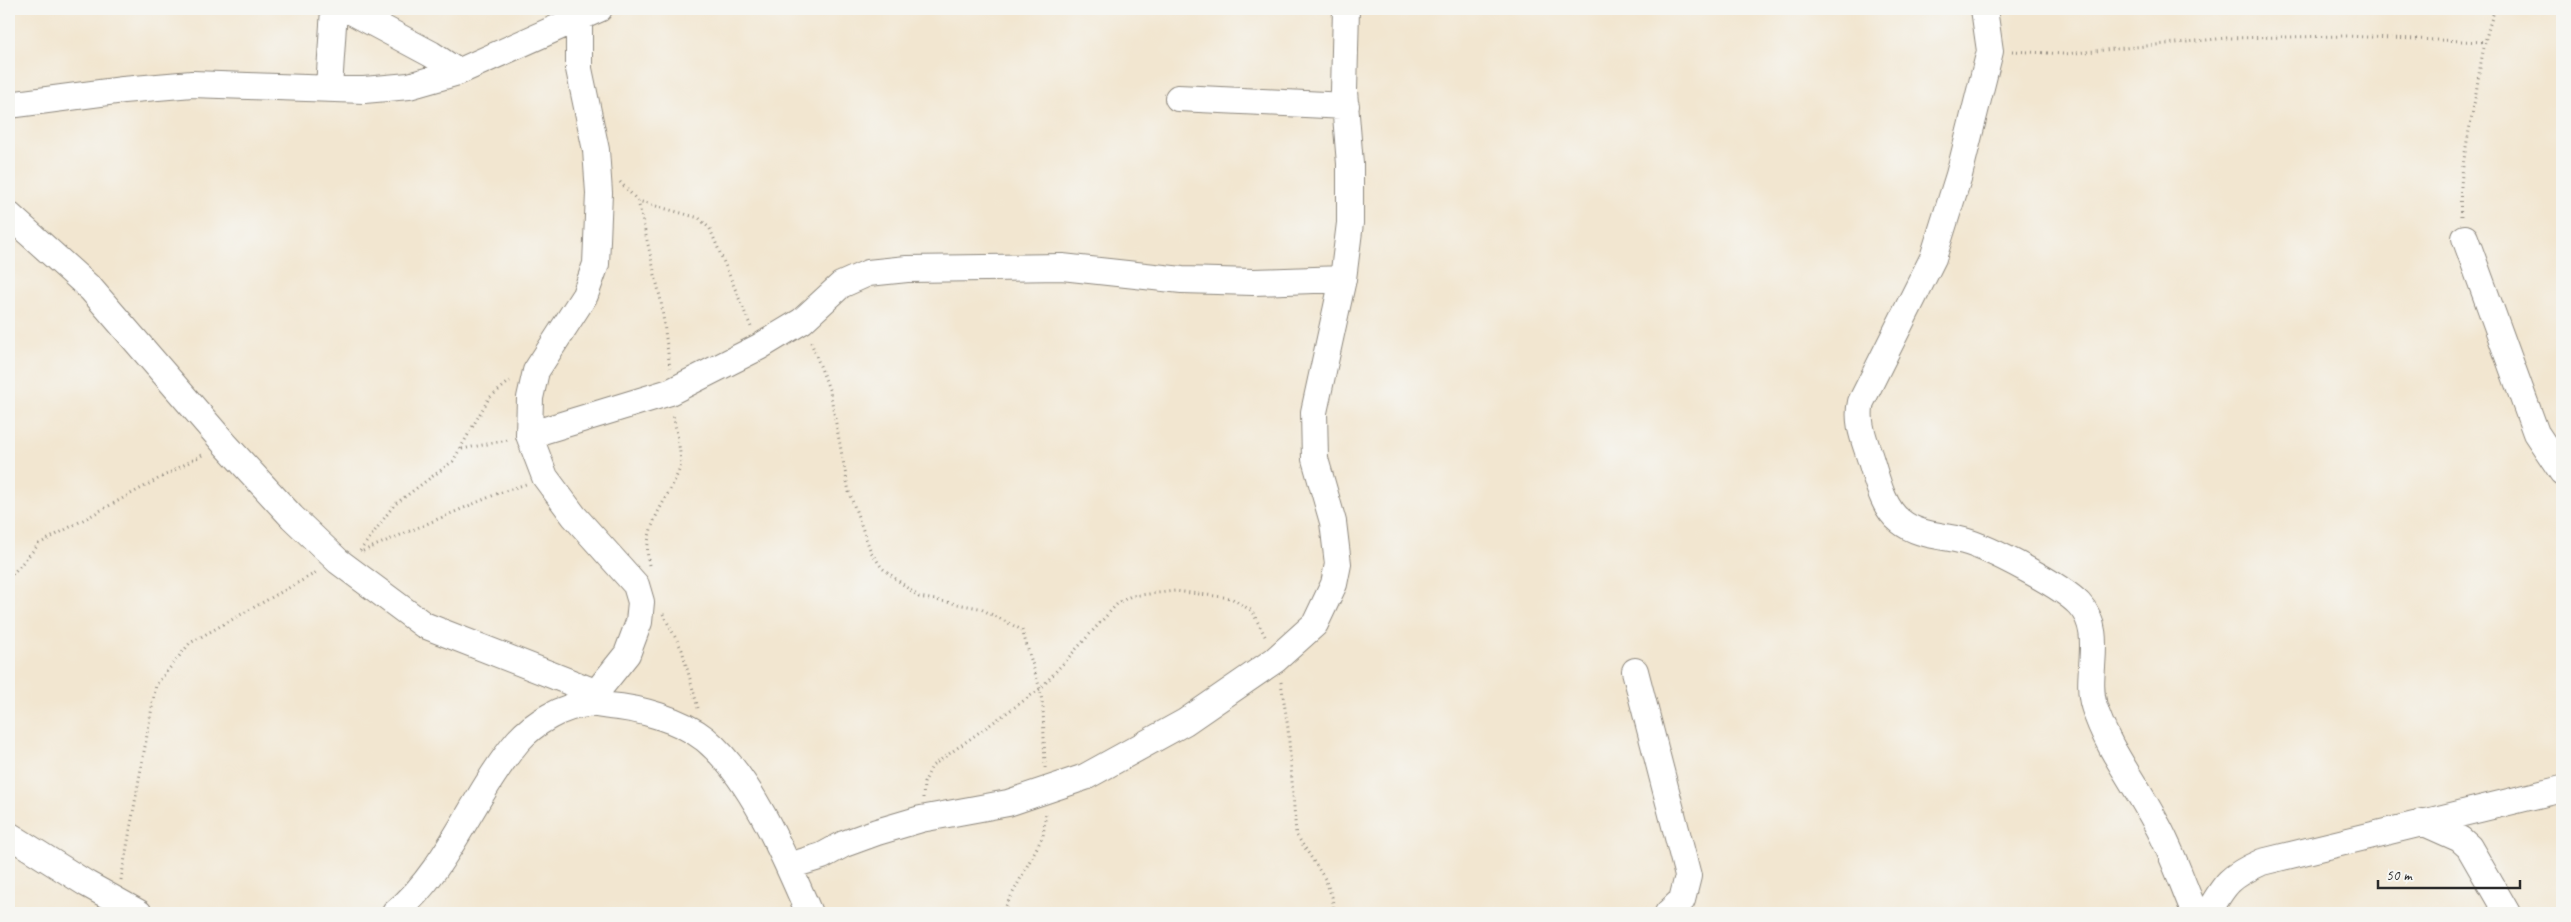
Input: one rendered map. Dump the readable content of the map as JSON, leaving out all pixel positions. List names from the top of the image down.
{
  "scale_bar": "50 m"
}
